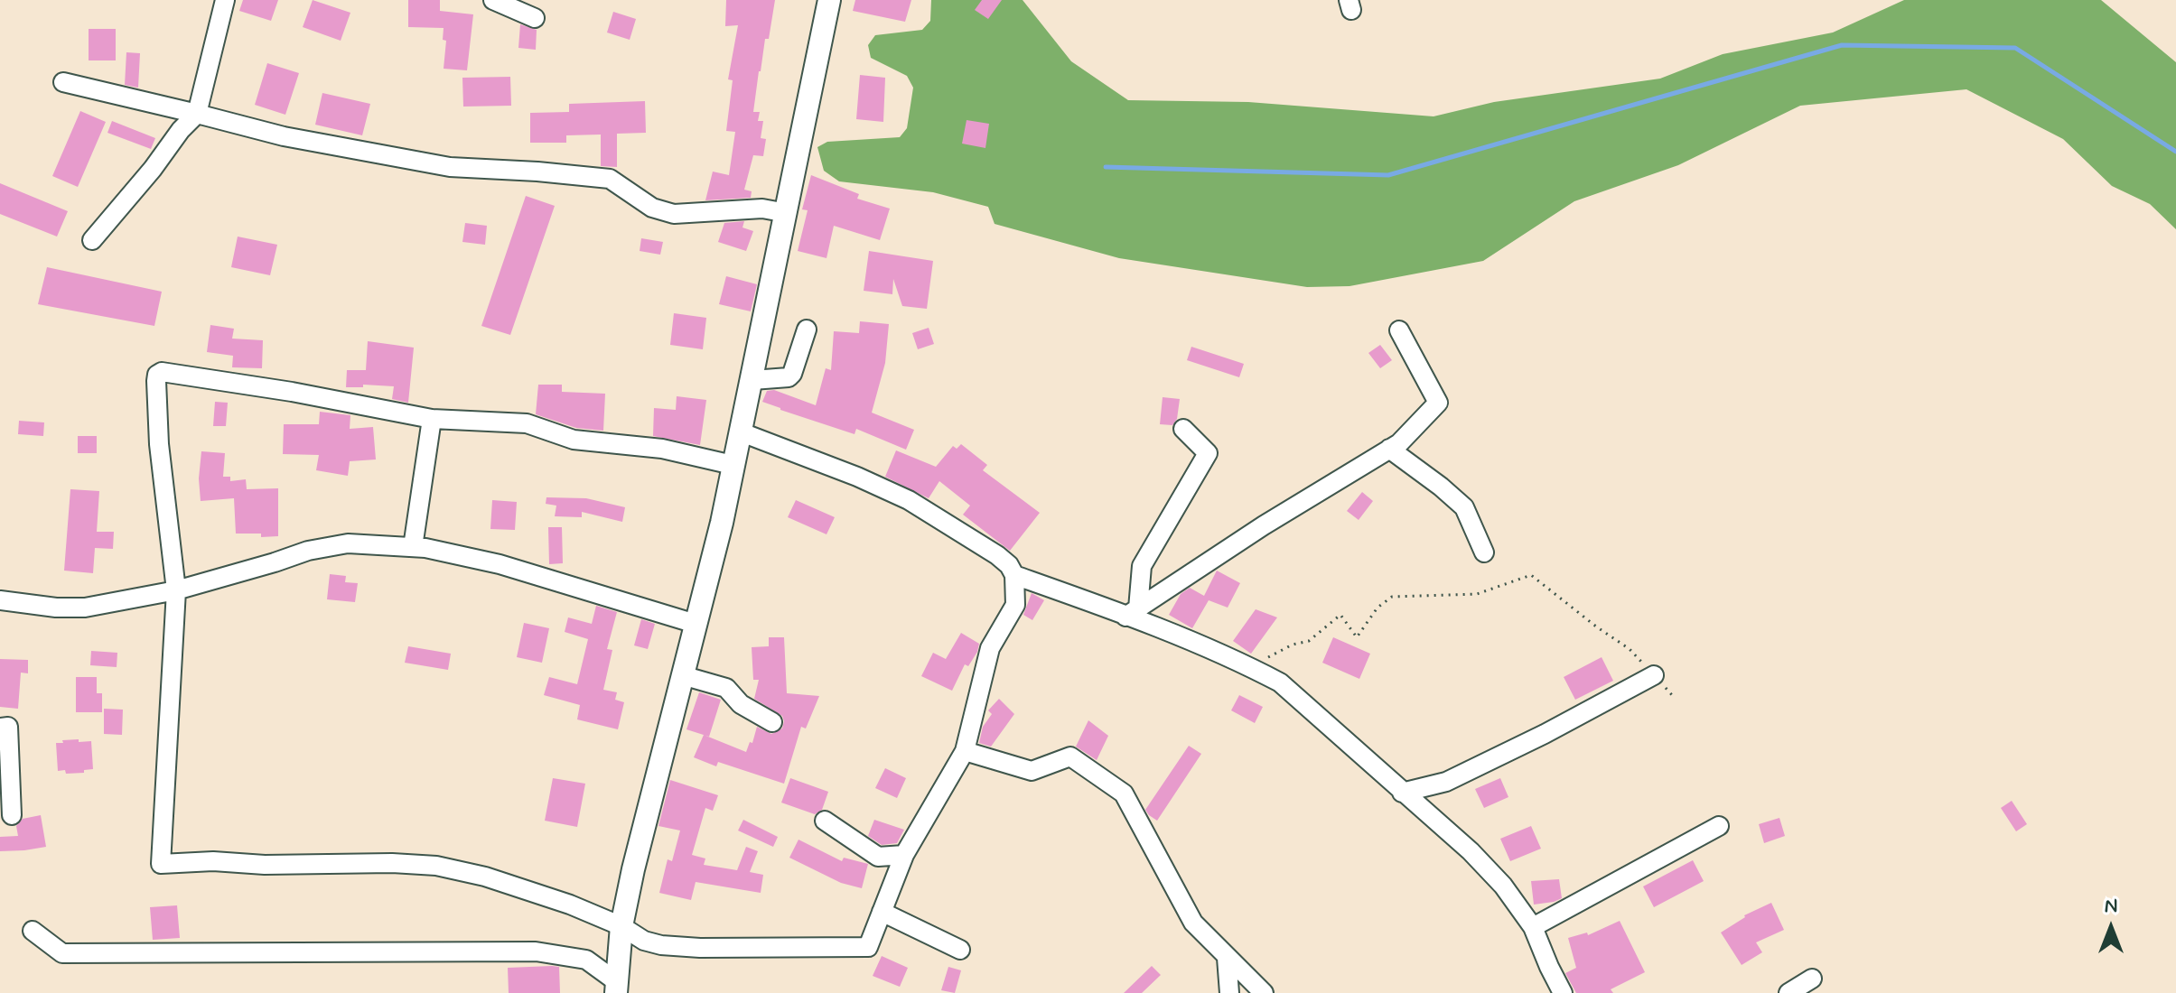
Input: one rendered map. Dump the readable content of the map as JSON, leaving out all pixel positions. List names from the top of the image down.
{
  "north": "top"
}
